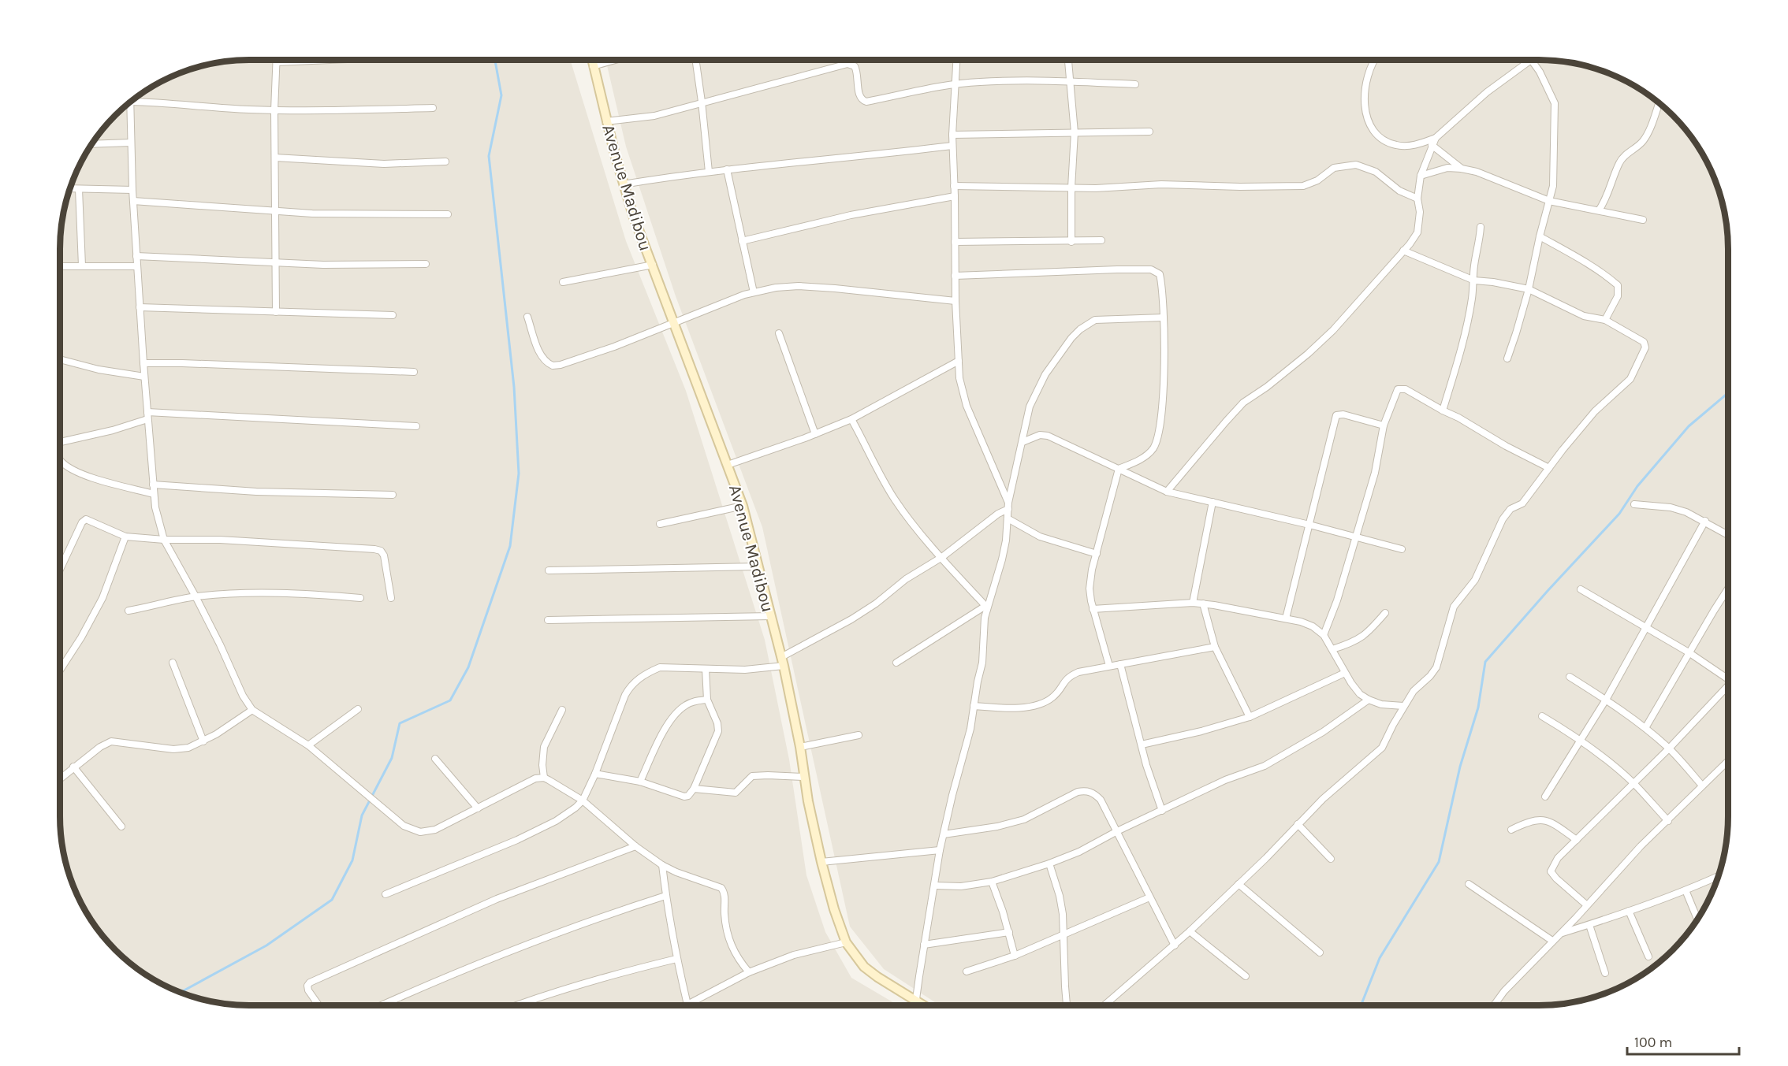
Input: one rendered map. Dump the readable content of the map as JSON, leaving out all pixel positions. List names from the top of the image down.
{
  "streets": {
    "street": ["Avenue Madibou"]
  },
  "scale_bar": "100 m"
}
